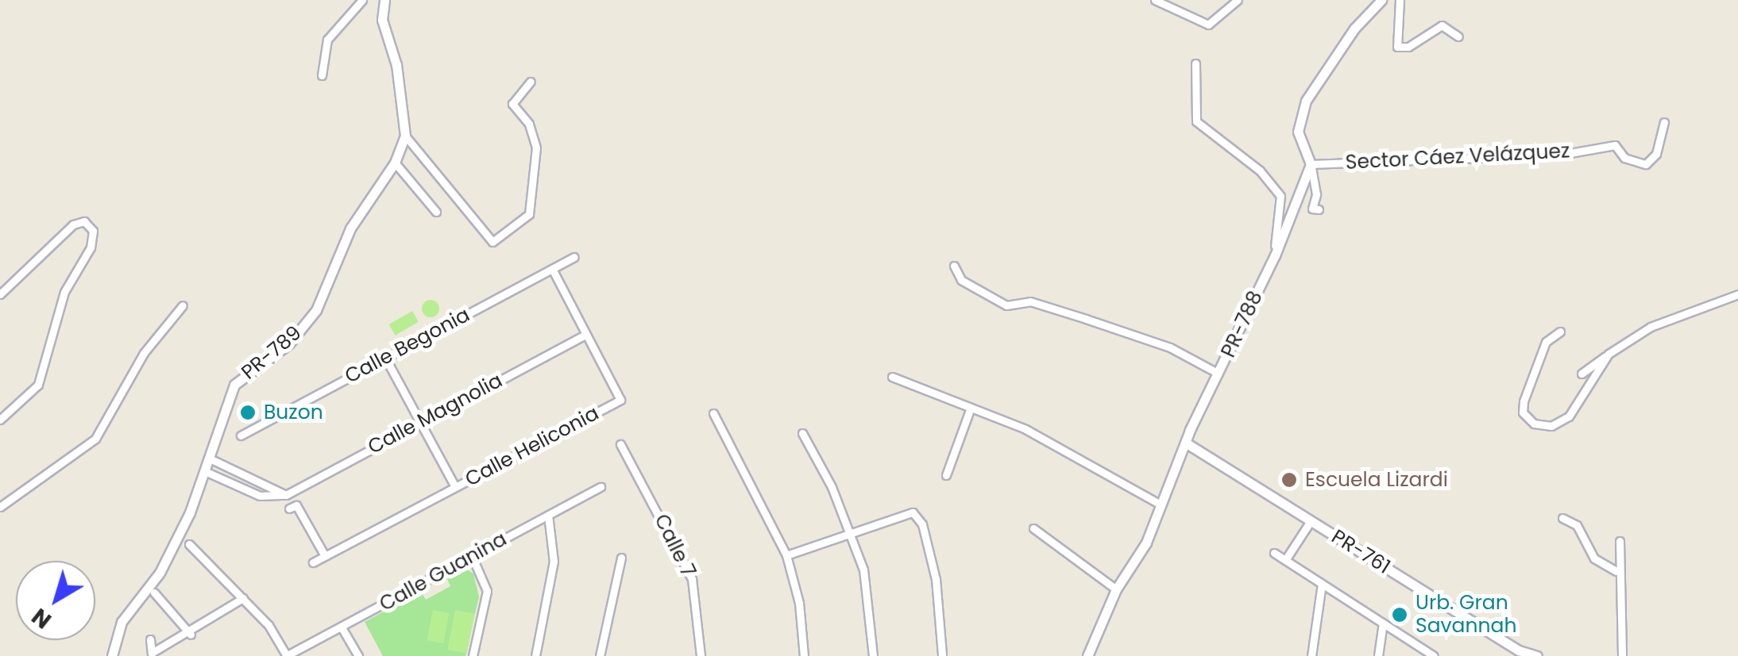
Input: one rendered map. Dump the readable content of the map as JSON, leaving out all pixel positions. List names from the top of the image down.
{
  "streets": {
    "street": [
      "Sector Cáez Velázquez",
      "PR-788",
      "Calle Begonia",
      "PR-789",
      "Calle Magnolia",
      "Calle Heliconia",
      "Calle 7",
      "PR-761",
      "Calle Guanina"
    ]
  },
  "crossings": [
    ["Sector Cáez Velázquez", "PR-788"],
    ["PR-788", "PR-761"],
    ["Calle Begonia", "Calle Heliconia"],
    ["Calle Magnolia", "Calle Heliconia"]
  ],
  "places": ["Buzon", "Escuela Lizardi", "Urb. Gran Savannah"],
  "north": "bottom left"
}
